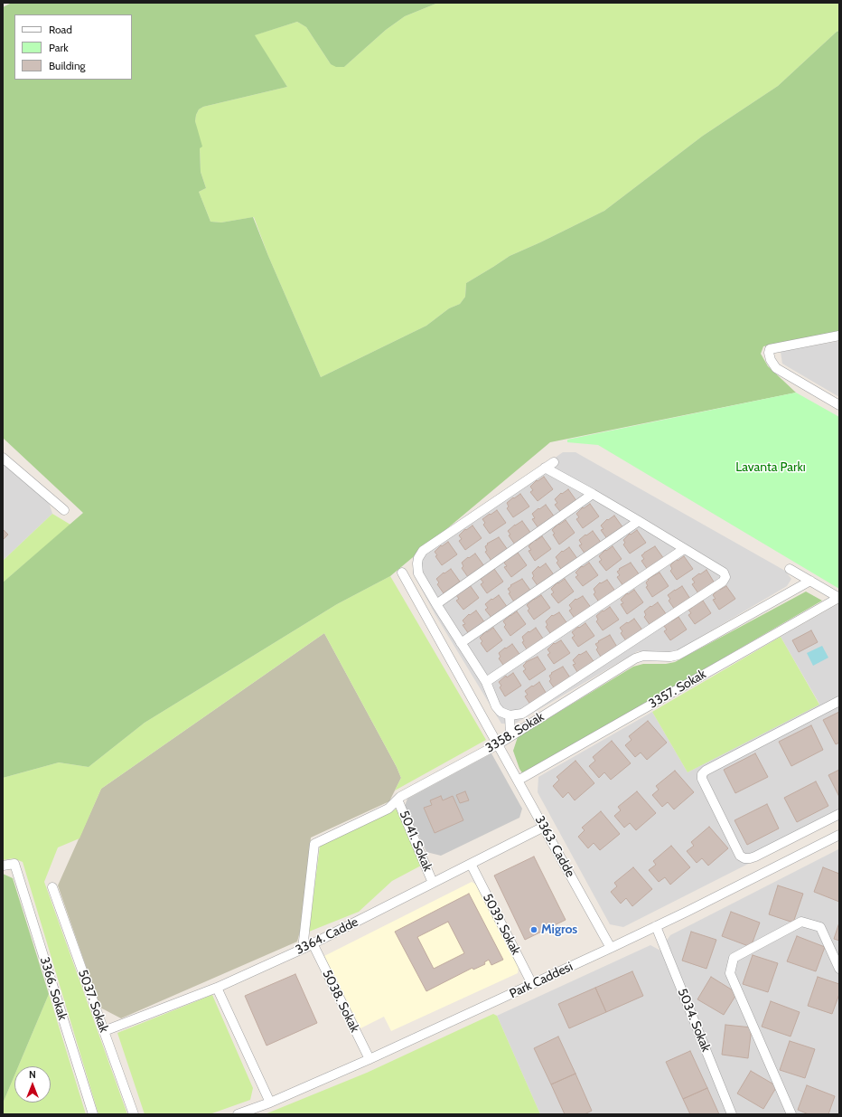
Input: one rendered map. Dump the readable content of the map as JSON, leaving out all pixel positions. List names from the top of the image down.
{
  "streets": {
    "street": [
      "3357. Sokak",
      "3358. Sokak",
      "5041. Sokak",
      "3363. Cadde",
      "5039. Sokak",
      "3364. Cadde",
      "Park Caddesi",
      "3366. Sokak",
      "5037. Sokak",
      "5038. Sokak",
      "5034. Sokak"
    ]
  },
  "crossings": [
    ["3357. Sokak", "3363. Cadde"],
    ["3358. Sokak", "5041. Sokak"],
    ["3358. Sokak", "3363. Cadde"],
    ["3358. Sokak", "3364. Cadde"],
    ["5041. Sokak", "3364. Cadde"],
    ["3363. Cadde", "3364. Cadde"],
    ["3363. Cadde", "Park Caddesi"],
    ["5039. Sokak", "3364. Cadde"],
    ["5039. Sokak", "Park Caddesi"],
    ["3364. Cadde", "5037. Sokak"],
    ["3364. Cadde", "5038. Sokak"],
    ["Park Caddesi", "5038. Sokak"],
    ["Park Caddesi", "5034. Sokak"]
  ],
  "parks": ["Lavanta Parkı"],
  "places": ["Migros"],
  "legend": ["Road", "Park", "Building"],
  "north": "top"
}
